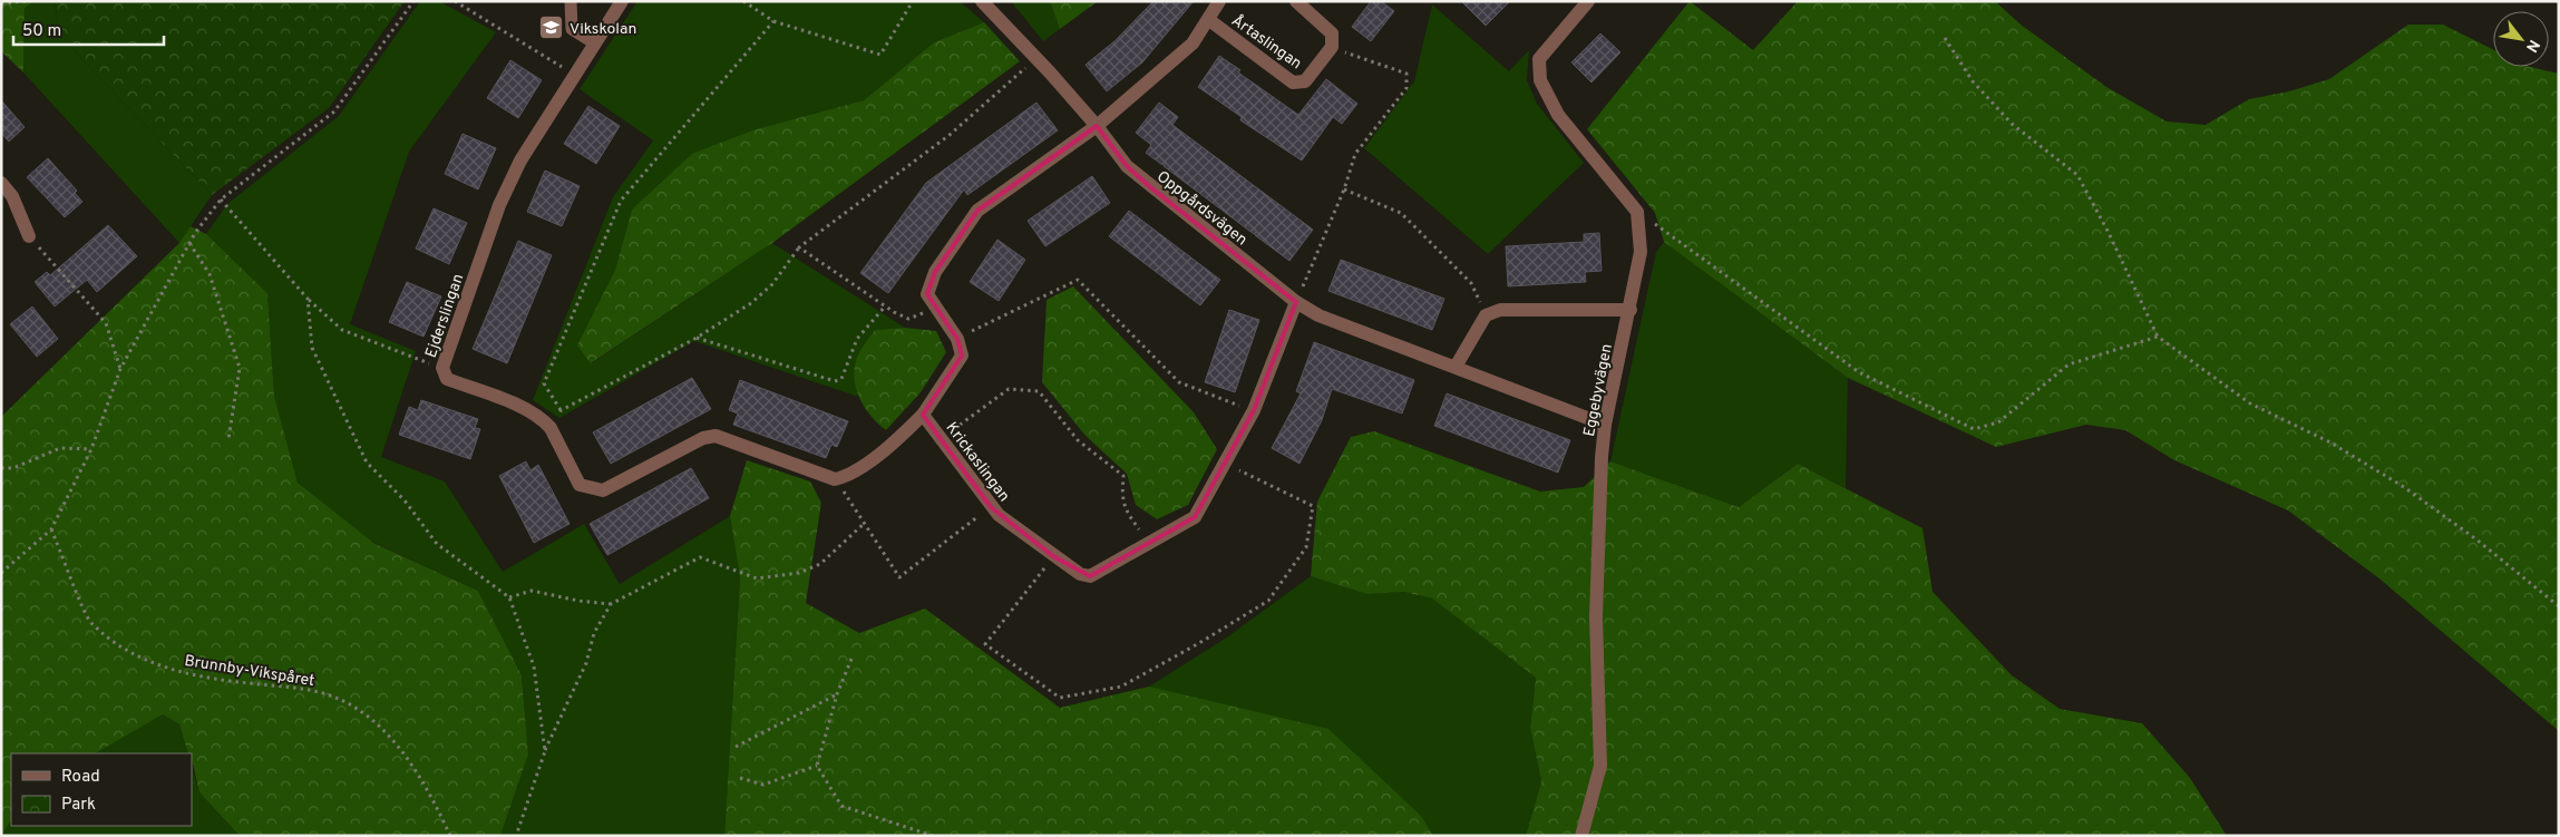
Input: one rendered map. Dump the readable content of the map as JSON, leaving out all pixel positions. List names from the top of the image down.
{
  "streets": {
    "street": [
      "Årtaslingan",
      "Oppgårdsvägen",
      "Ejderslingan",
      "Eggebyvägen",
      "Krickaslingan"
    ],
    "path": ["Brunnby-Vikspåret"]
  },
  "crossings": [
    ["Årtaslingan", "Oppgårdsvägen"],
    ["Oppgårdsvägen", "Eggebyvägen"],
    ["Oppgårdsvägen", "Krickaslingan"]
  ],
  "places": {
    "school or university": ["Vikskolan"]
  },
  "legend": ["Road", "Park"],
  "scale_bar": "50 m",
  "north": "bottom right"
}
